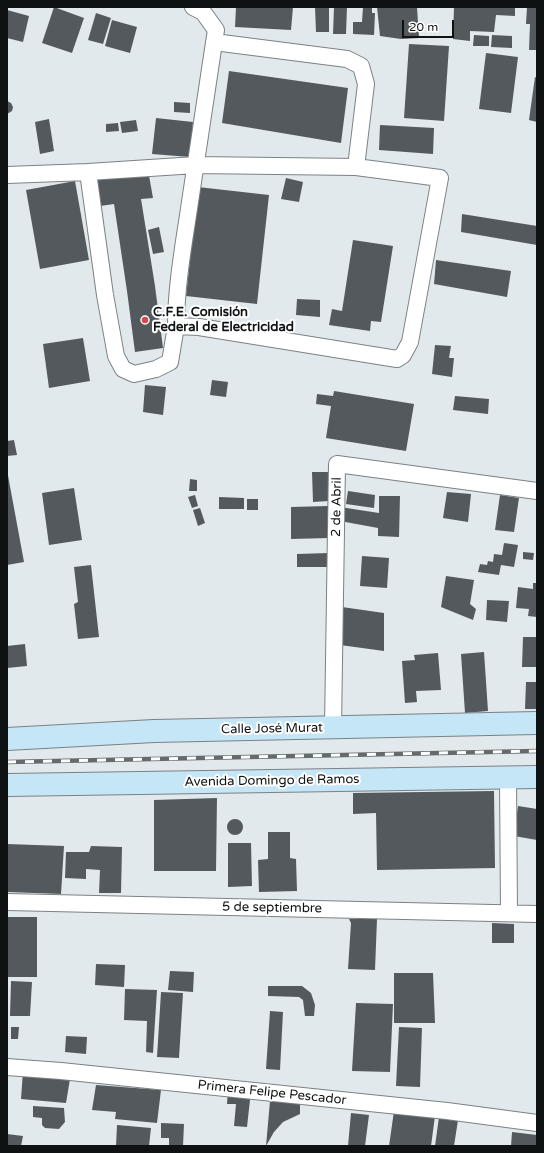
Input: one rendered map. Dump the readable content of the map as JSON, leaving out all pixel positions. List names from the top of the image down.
{
  "streets": {
    "street": [
      "2 de Abril",
      "Calle José Murat",
      "Avenida Domingo de Ramos",
      "5 de septiembre",
      "Primera Felipe Pescador"
    ]
  },
  "crossings": [
    ["2 de Abril", "Calle José Murat"]
  ],
  "places": ["C.F.E. Comisión Federal de Electricidad"],
  "scale_bar": "20 m"
}
